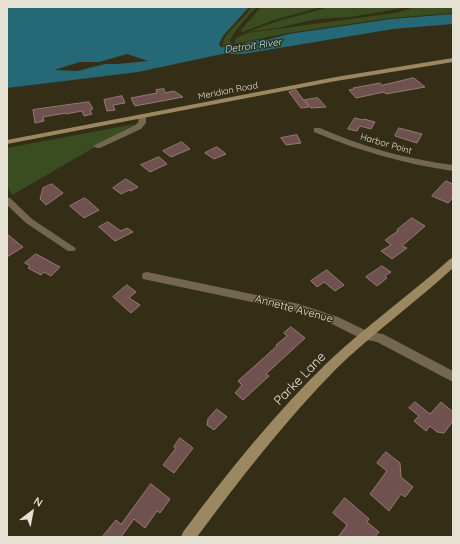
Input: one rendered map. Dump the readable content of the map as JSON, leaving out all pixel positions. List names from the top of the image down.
{
  "streets": {
    "street": [
      "Meridian Road",
      "Harbor Point",
      "Annette Avenue",
      "Parke Lane"
    ]
  },
  "crossings": [
    ["Annette Avenue", "Parke Lane"]
  ],
  "water": ["Detroit River"],
  "north": "top right"
}
